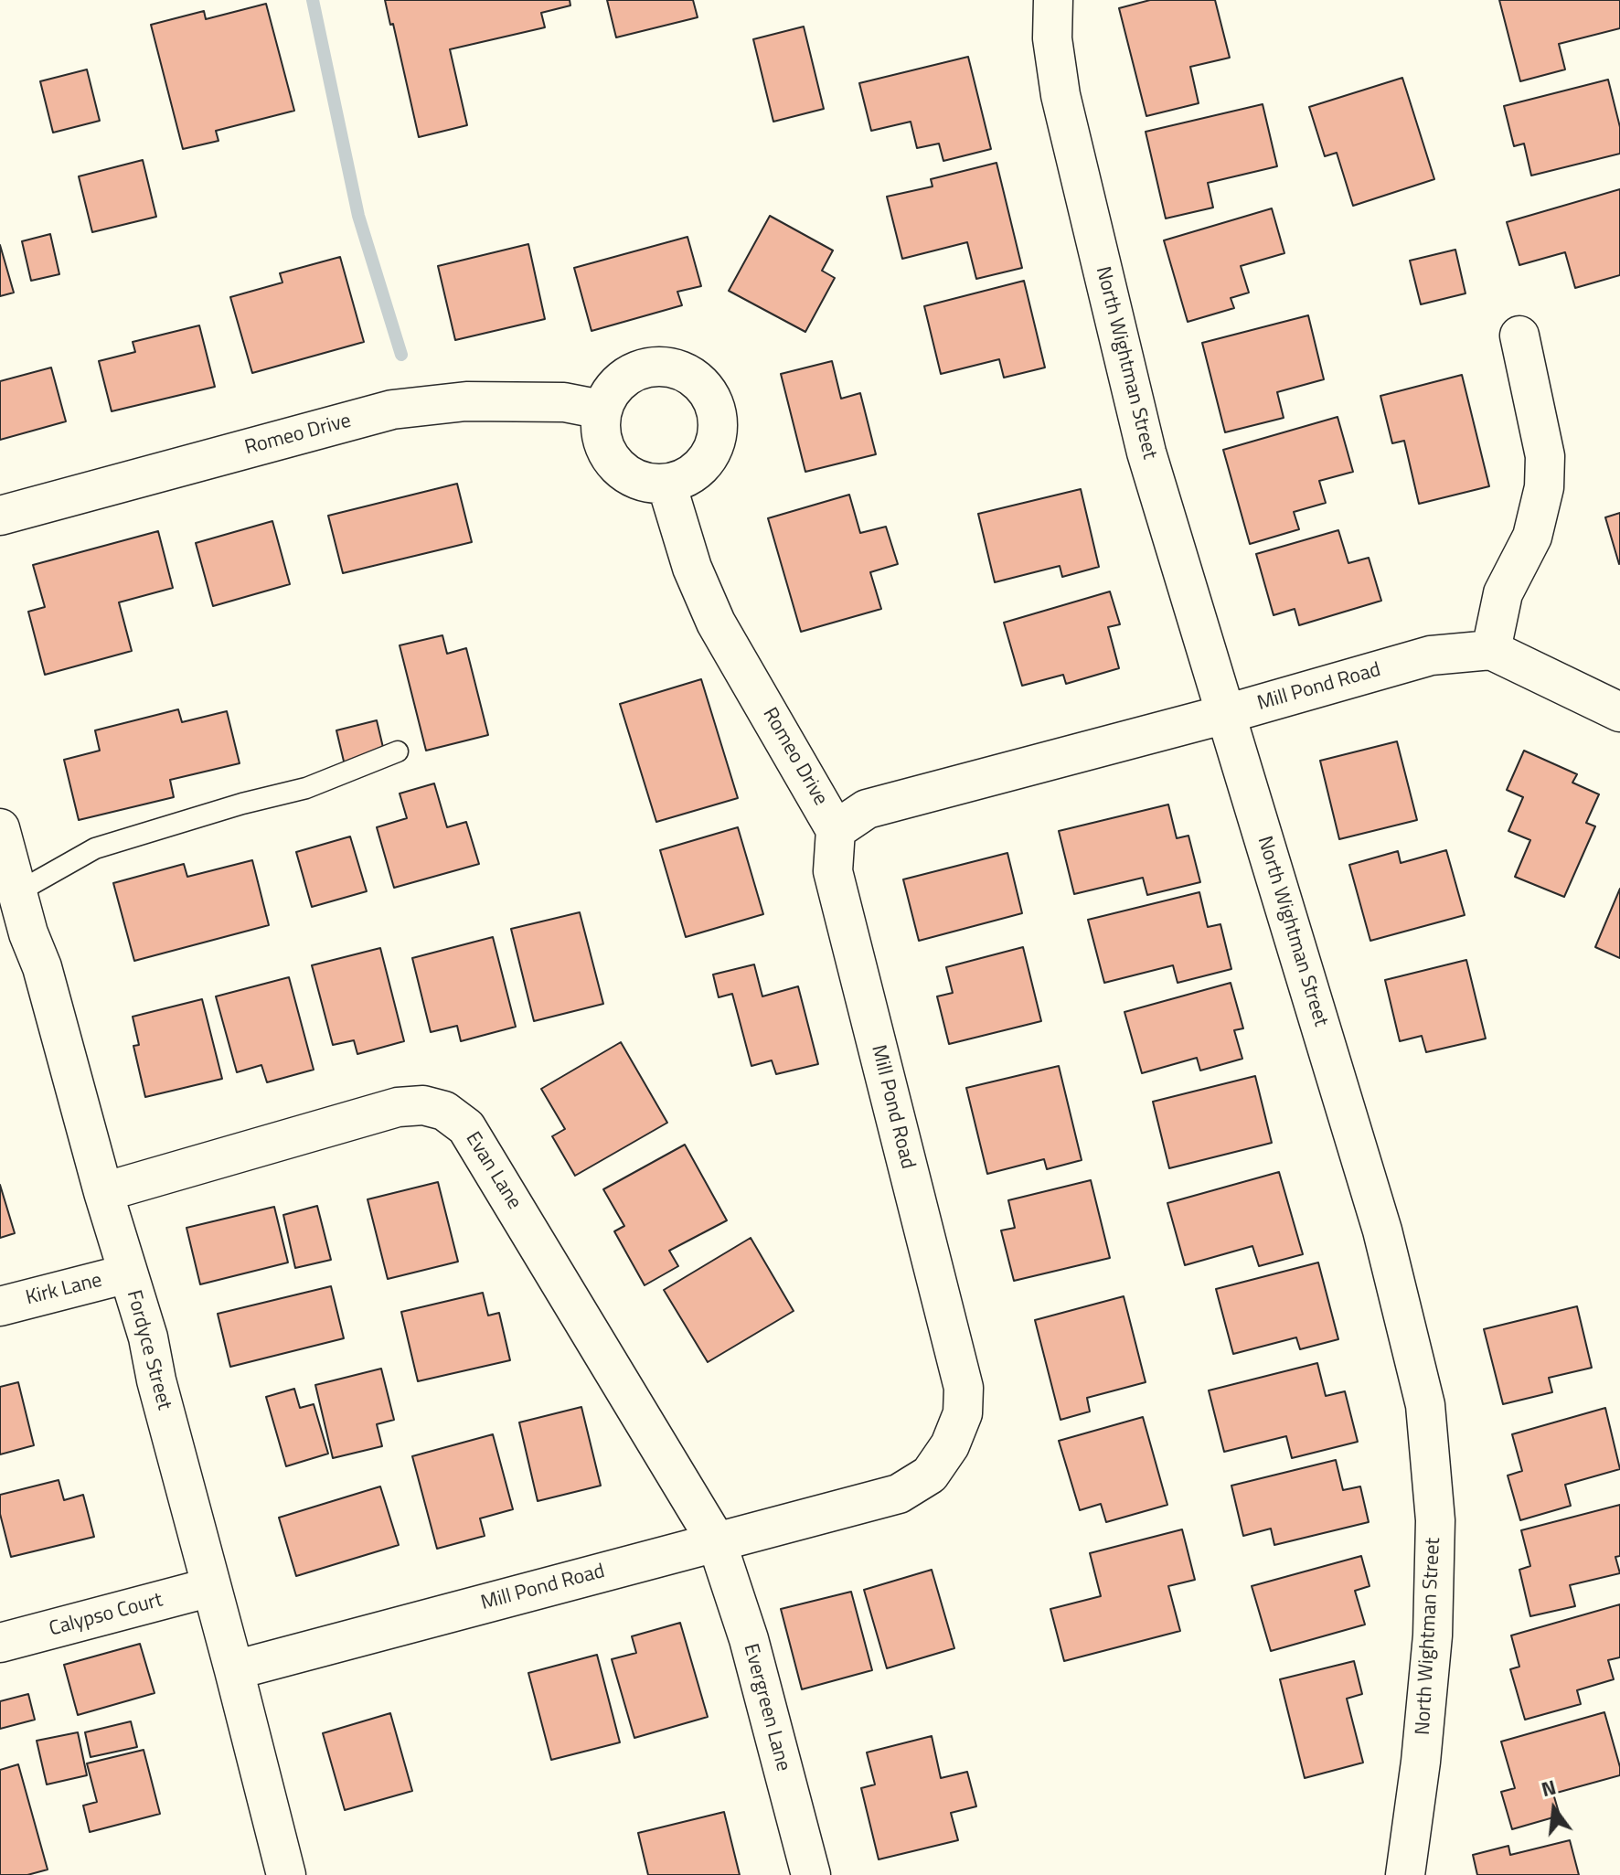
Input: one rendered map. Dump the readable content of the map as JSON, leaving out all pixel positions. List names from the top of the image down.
{
  "streets": {
    "street": [
      "North Wightman Street",
      "Romeo Drive",
      "Mill Pond Road",
      "Evan Lane",
      "Kirk Lane",
      "Fordyce Street",
      "Calypso Court",
      "Evergreen Lane"
    ]
  },
  "crossings": [
    ["North Wightman Street", "Mill Pond Road"],
    ["Romeo Drive", "Mill Pond Road"],
    ["Mill Pond Road", "Evan Lane"],
    ["Mill Pond Road", "Fordyce Street"],
    ["Mill Pond Road", "Evergreen Lane"],
    ["Evan Lane", "Fordyce Street"],
    ["Evan Lane", "Evergreen Lane"],
    ["Kirk Lane", "Fordyce Street"],
    ["Fordyce Street", "Calypso Court"]
  ],
  "north": "top"
}
